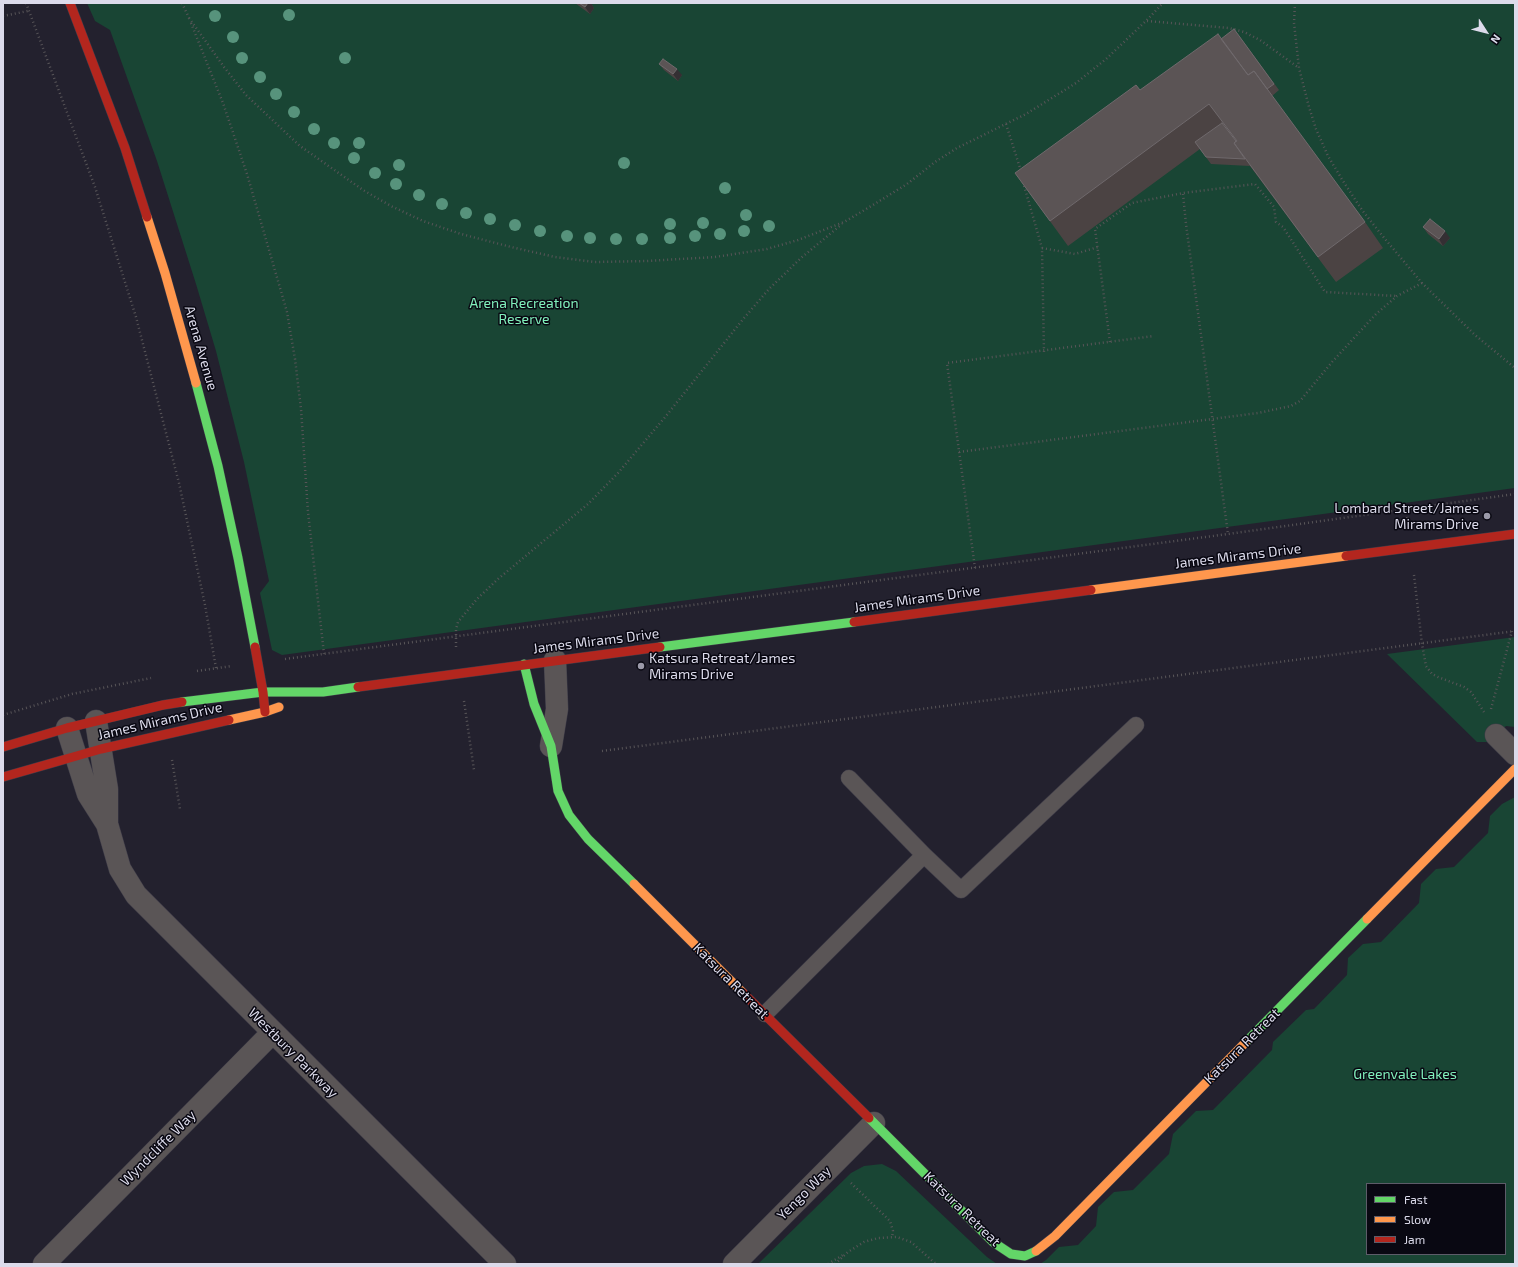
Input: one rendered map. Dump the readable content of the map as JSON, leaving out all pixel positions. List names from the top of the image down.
{
  "streets": {
    "street": [
      "Arena Avenue",
      "James Mirams Drive",
      "Katsura Retreat",
      "Westbury Parkway",
      "Wyndcliffe Way",
      "Yengo Way"
    ]
  },
  "crossings": [
    ["Arena Avenue", "James Mirams Drive"],
    ["James Mirams Drive", "Katsura Retreat"],
    ["James Mirams Drive", "Westbury Parkway"],
    ["Katsura Retreat", "Yengo Way"],
    ["Westbury Parkway", "Wyndcliffe Way"]
  ],
  "parks": ["Arena Recreation Reserve", "Greenvale Lakes"],
  "places": ["Lombard Street/James Mirams Drive", "Katsura Retreat/James Mirams Drive"],
  "legend": ["Fast", "Slow", "Jam"],
  "north": "bottom right"
}
